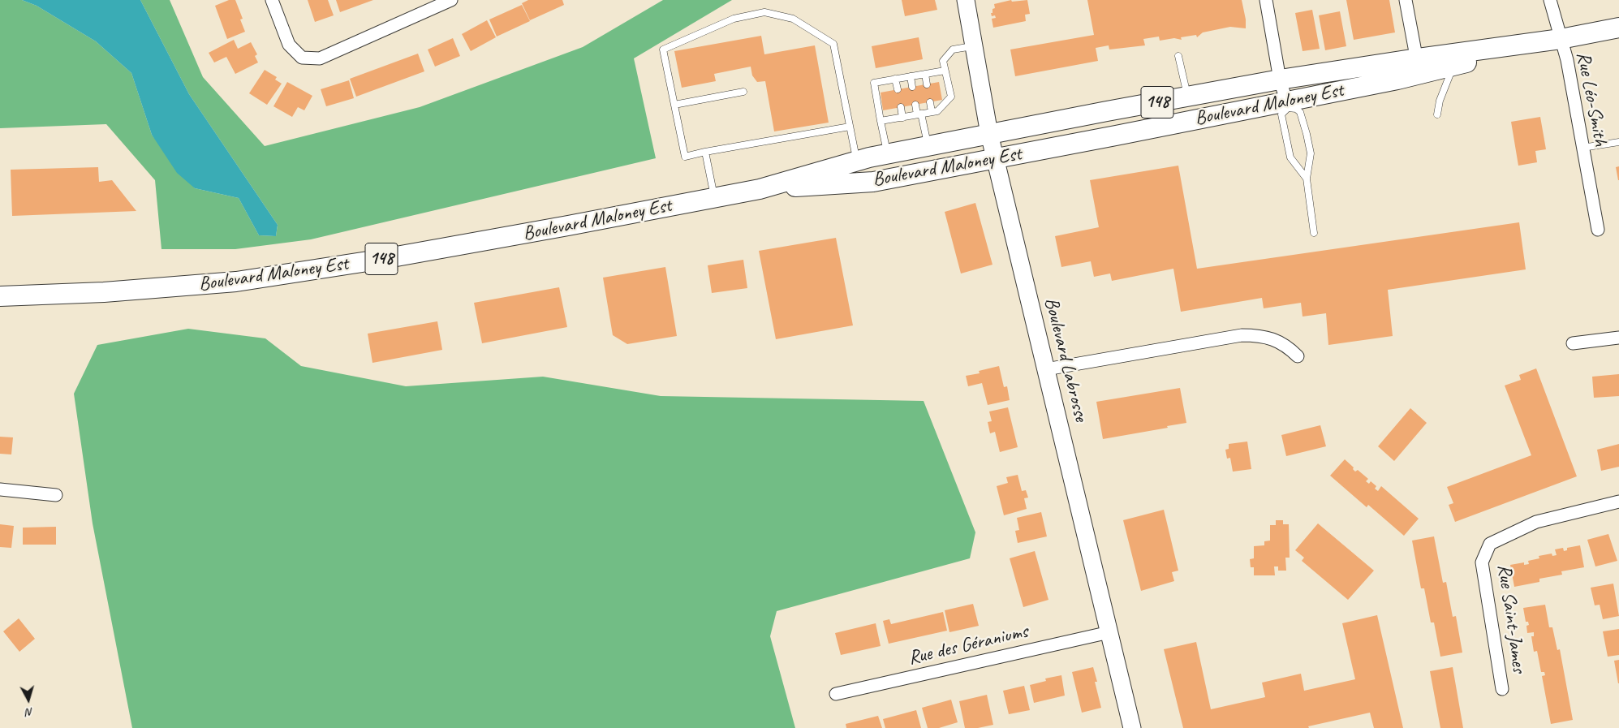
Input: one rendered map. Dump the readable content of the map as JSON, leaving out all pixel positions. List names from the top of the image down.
{
  "streets": {
    "main road": ["148", "Boulevard Maloney Est", "Boulevard Labrosse"],
    "street": ["Rue Léo-Smith", "Rue Saint-James", "Rue des Géraniums"]
  },
  "crossings": [
    ["Rue Léo-Smith", "Boulevard Maloney Est"],
    ["Boulevard Maloney Est", "Boulevard Labrosse"],
    ["Boulevard Labrosse", "Rue des Géraniums"]
  ],
  "north": "bottom"
}
